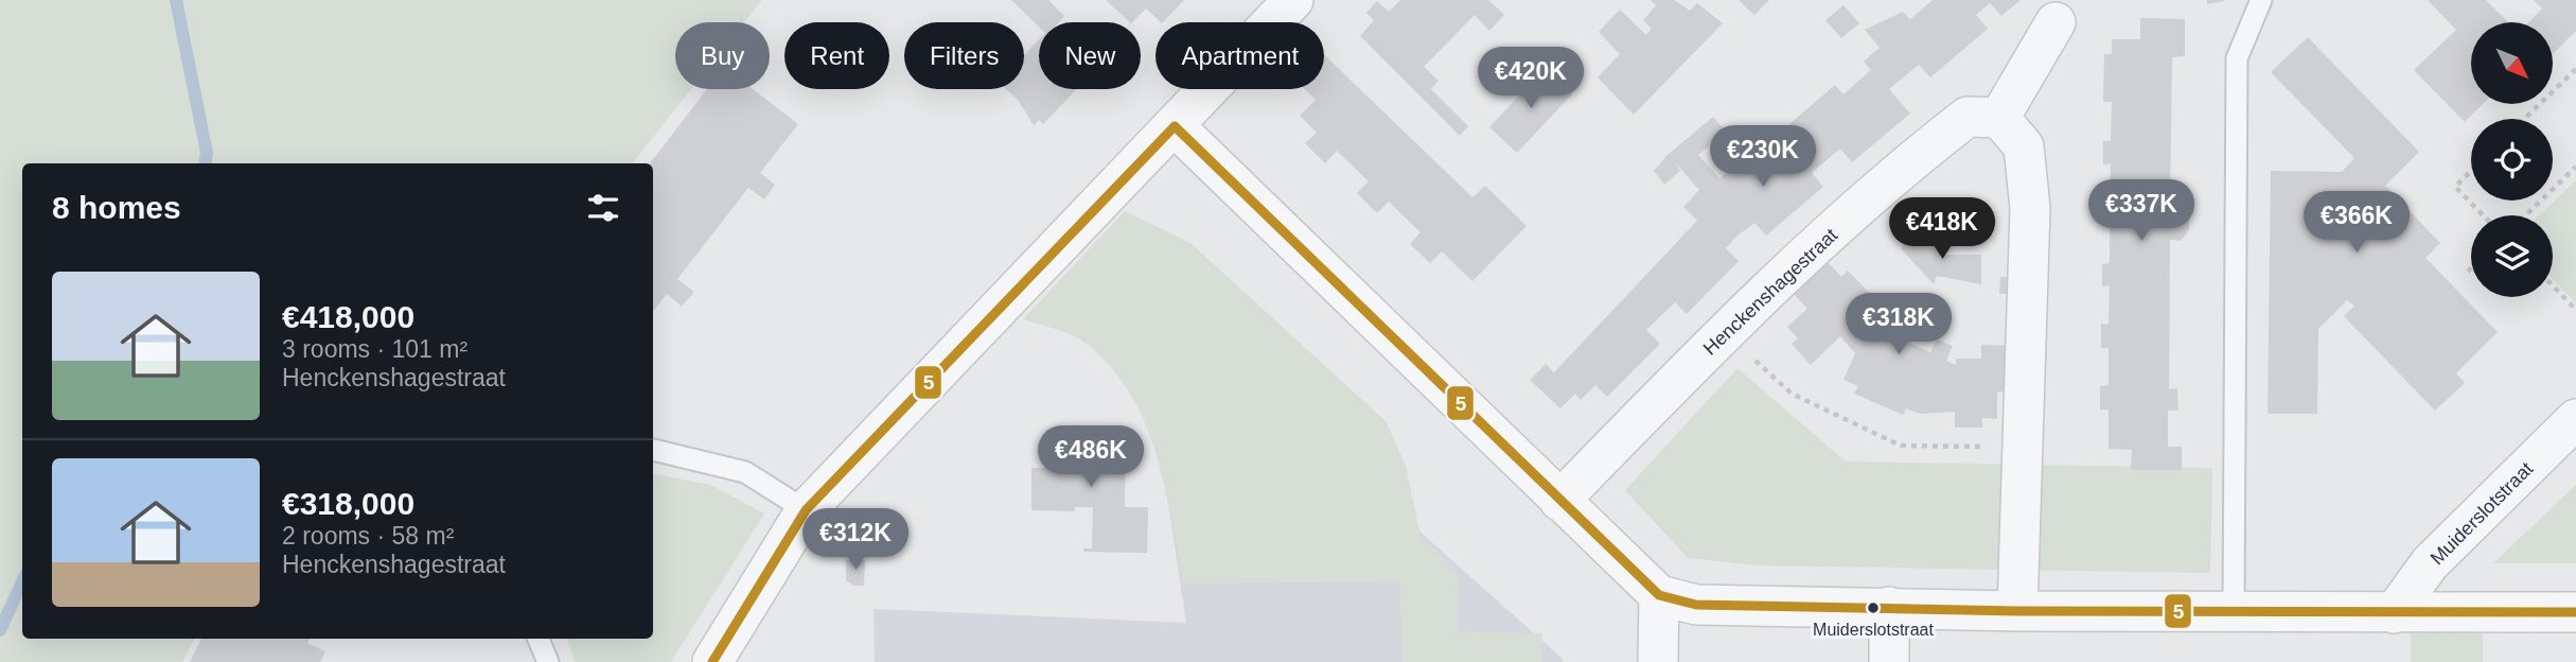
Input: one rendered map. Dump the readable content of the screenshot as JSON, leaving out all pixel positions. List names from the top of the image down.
{
  "streets": {
    "street": ["Henckenshagestraat", "Muiderslotstraat"]
  },
  "places": ["Muiderslotstraat"],
  "lines": ["transit line 5"],
  "north": "bottom right",
  "page": {
    "chip": [
      "Buy",
      "Rent",
      "Filters",
      "New",
      "Apartment"
    ],
    "price": [
      "€420K",
      "€230K",
      "€337K",
      "€366K",
      "€418K",
      "€318K",
      "€486K",
      "€312K"
    ],
    "heading": "8 homes",
    "list": [
      {
        "name": "€418,000",
        "note": "3 rooms · 101 m² · Henckenshagestraat"
      },
      {
        "name": "€318,000",
        "note": "2 rooms · 58 m² · Henckenshagestraat"
      }
    ]
  }
}
